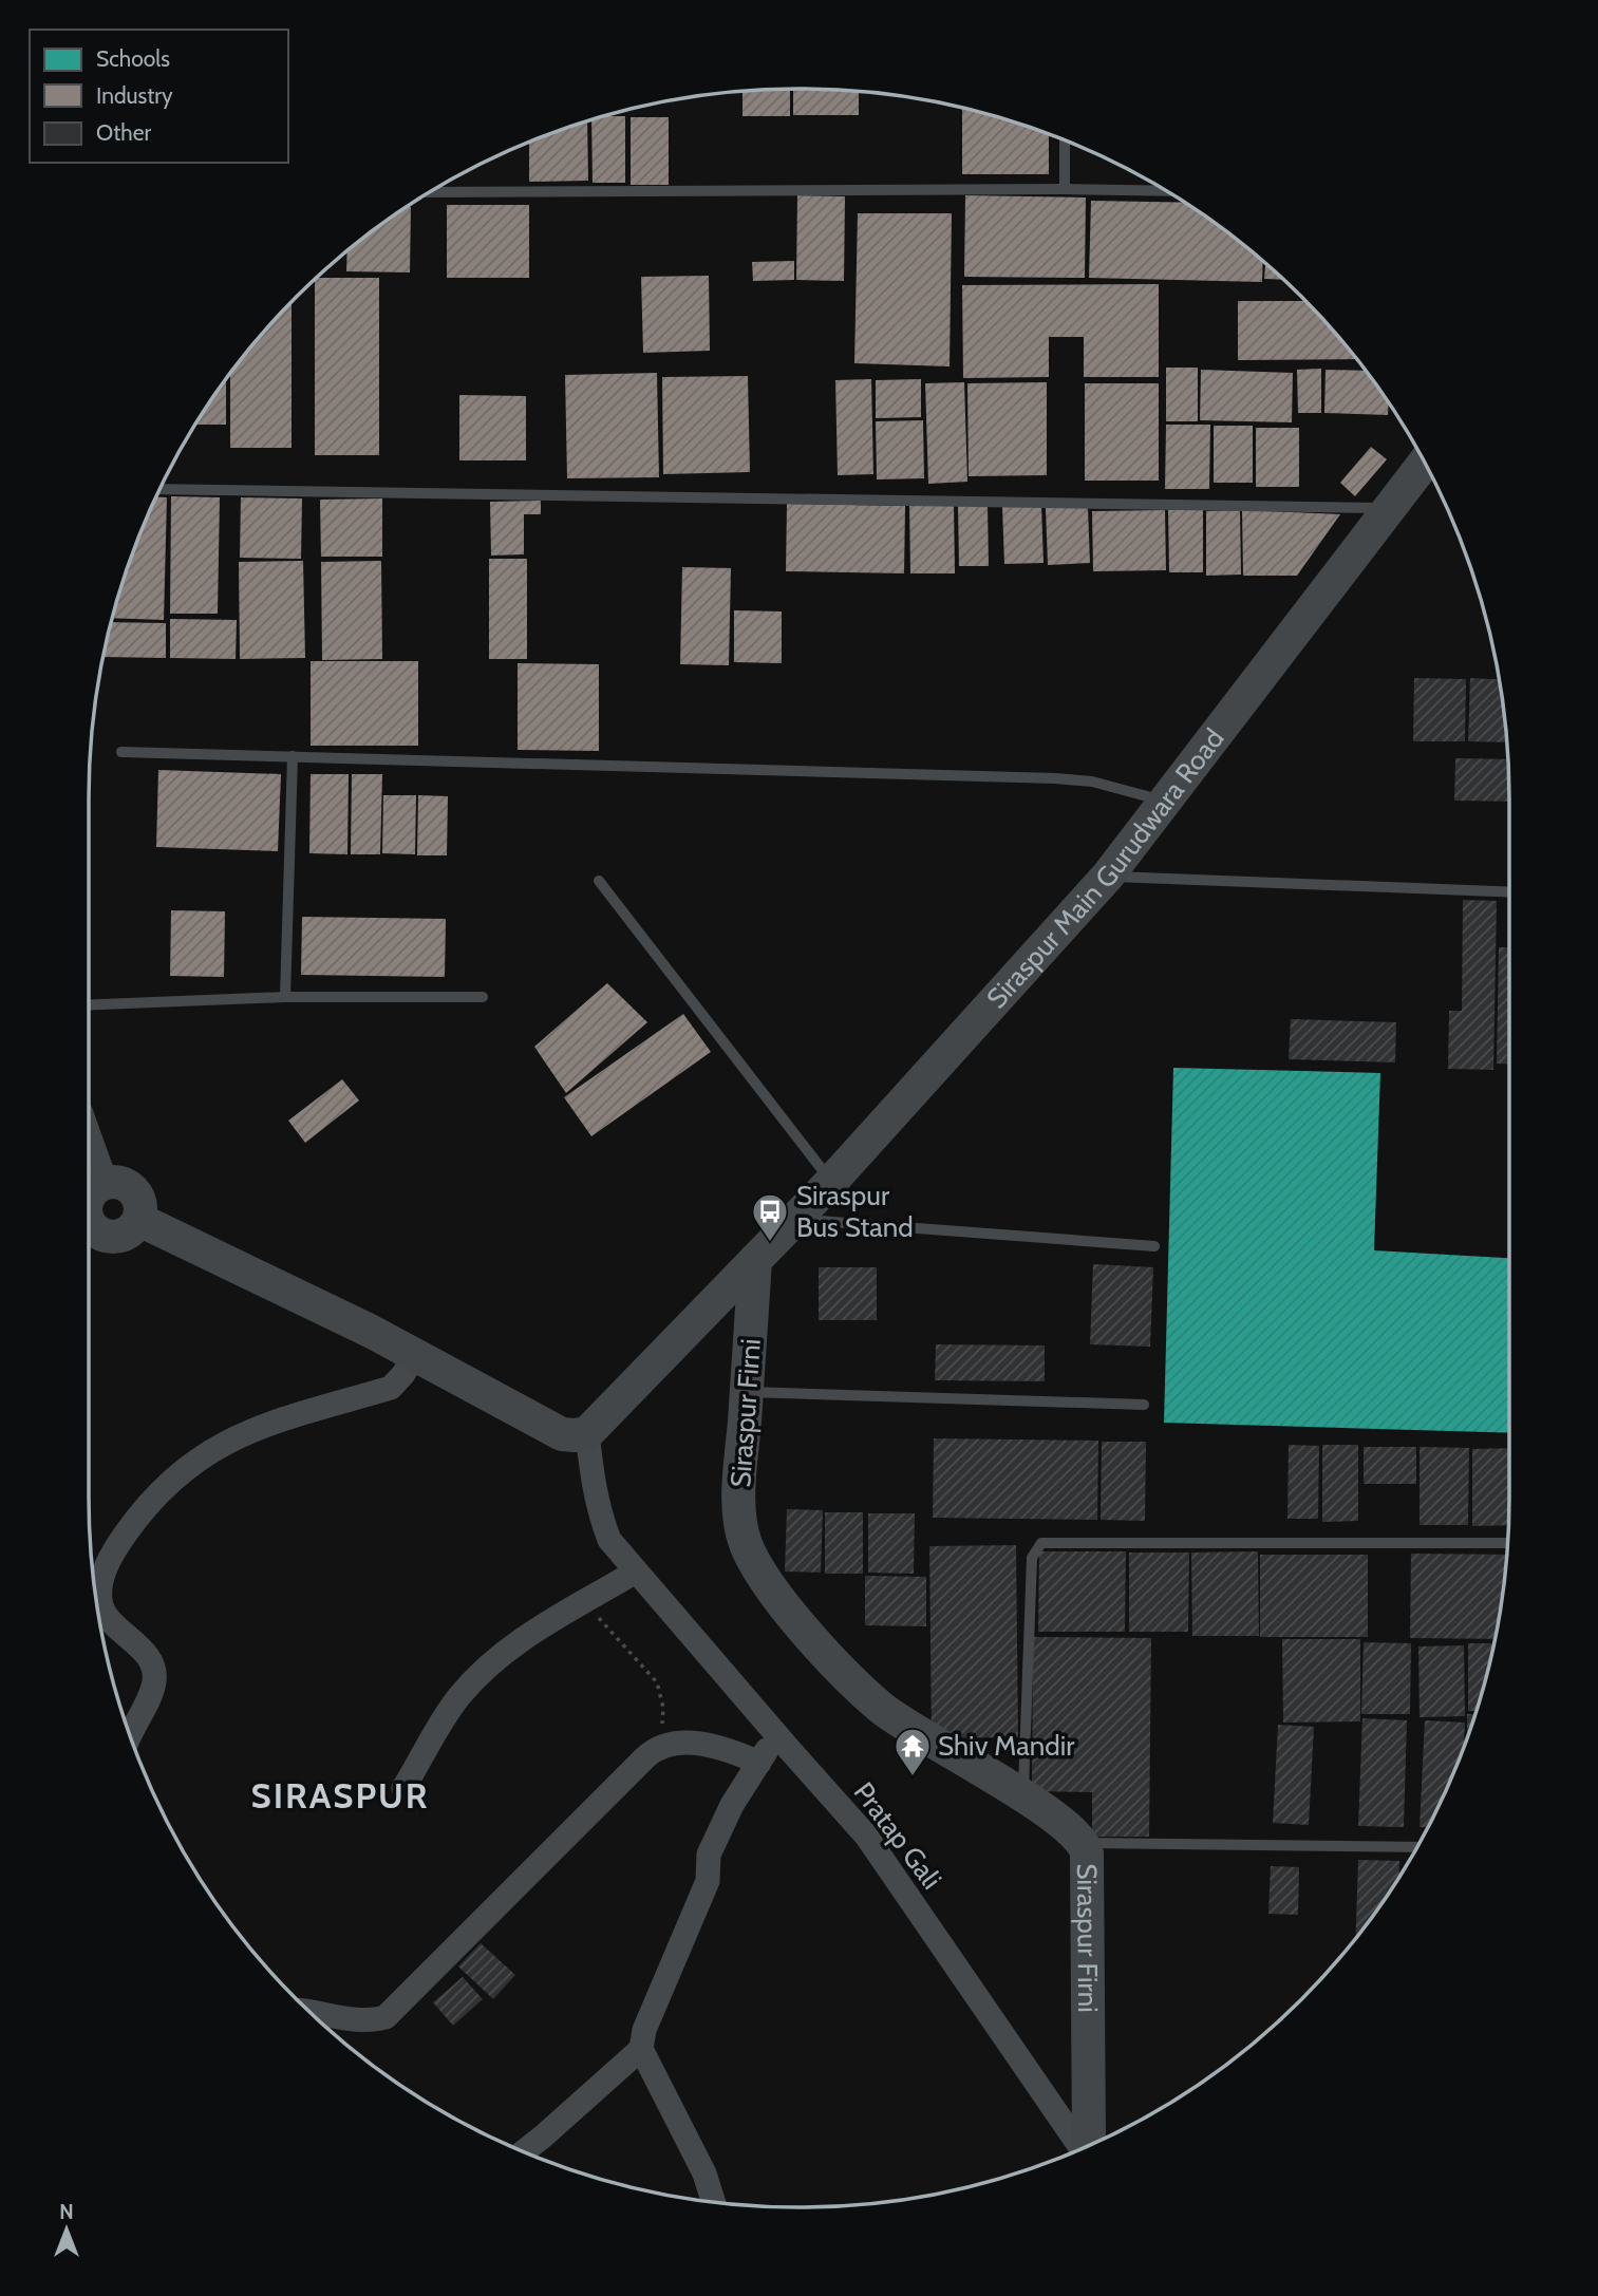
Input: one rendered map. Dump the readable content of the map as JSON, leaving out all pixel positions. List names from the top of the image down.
{
  "streets": {
    "street": ["Siraspur Main Gurudwara Road", "Siraspur Firni", "Pratap Gali"]
  },
  "crossings": [
    ["Siraspur Main Gurudwara Road", "Siraspur Firni"],
    ["Siraspur Firni", "Pratap Gali"]
  ],
  "districts": ["SIRASPUR"],
  "places": {
    "bus stop": ["Siraspur Bus Stand"],
    "temple": ["Shiv Mandir"]
  },
  "legend": ["Schools", "Industry", "Other"],
  "north": "top"
}
